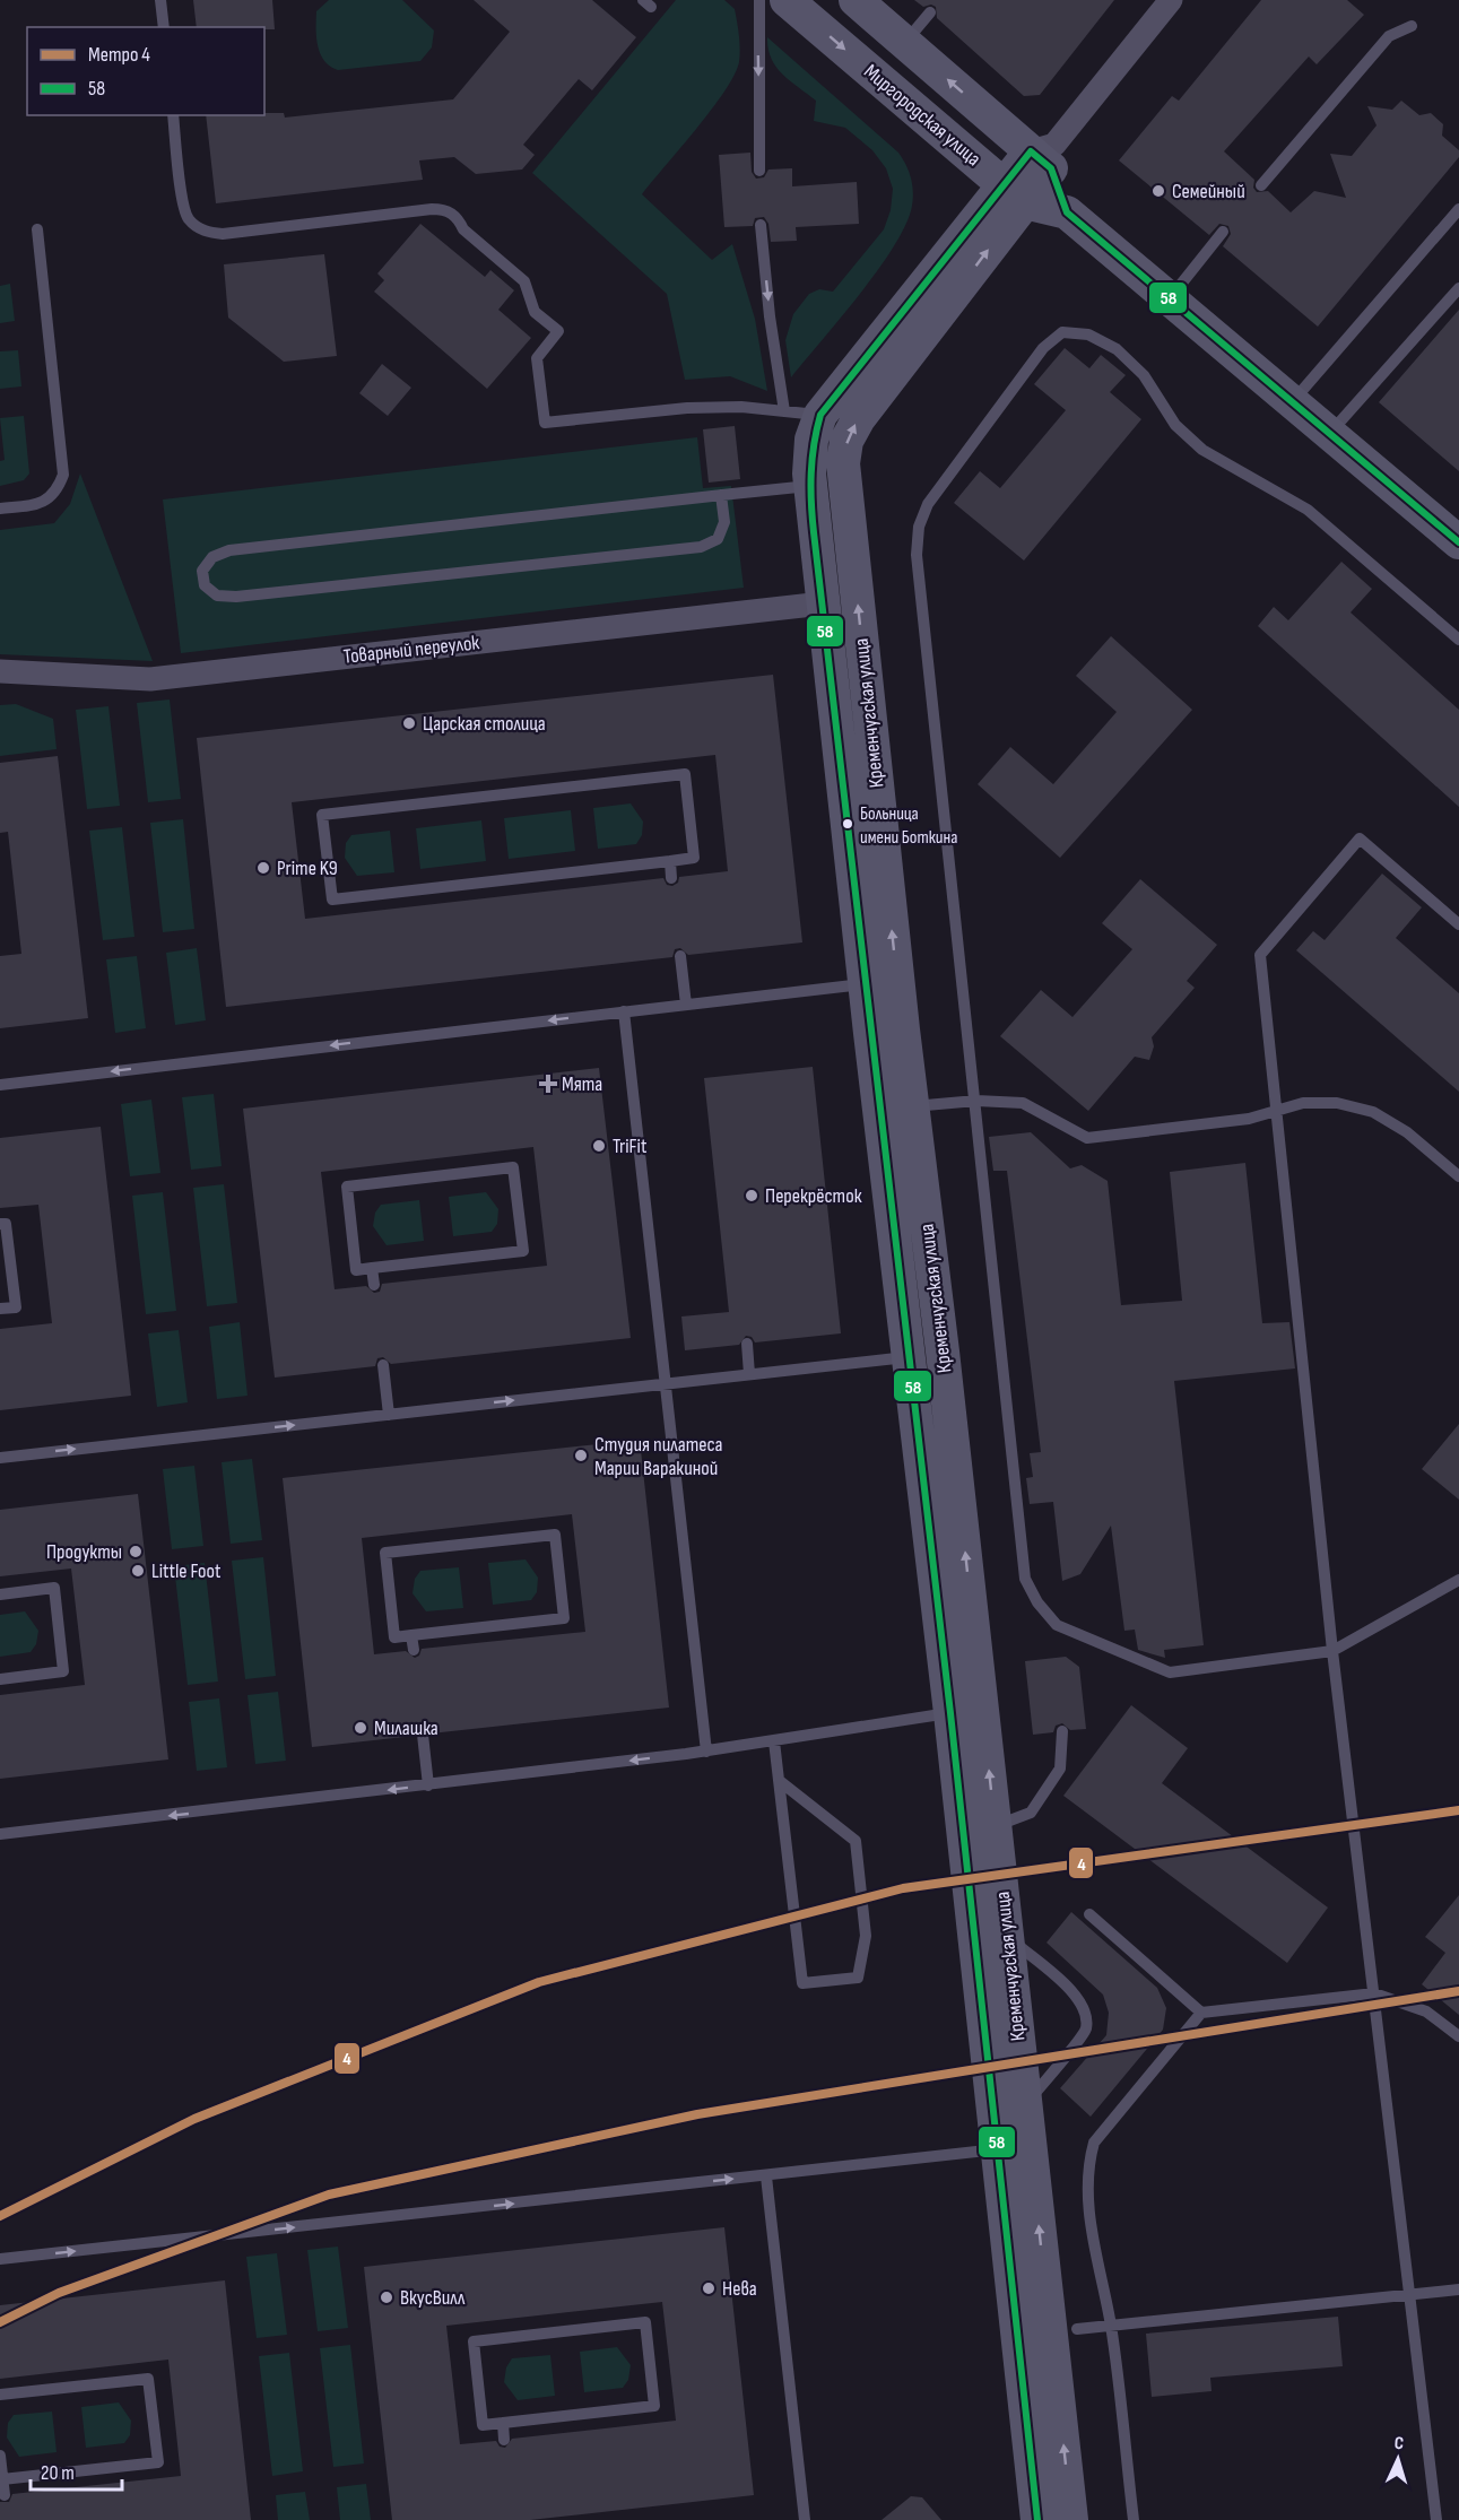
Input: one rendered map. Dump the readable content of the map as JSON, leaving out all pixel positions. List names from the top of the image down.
{
  "streets": {
    "street": ["Миргородская улица", "Товарный переулок", "Кременчугская улица"]
  },
  "crossings": [
    ["Миргородская улица", "Кременчугская улица"],
    ["Товарный переулок", "Кременчугская улица"]
  ],
  "places": {
    "other": [
      "Семейный",
      "Царская столица",
      "Больница имени Боткина",
      "Prime K9",
      "TriFit",
      "Перекрёсток",
      "Студия пилатеса Марии Варакиной",
      "Продукты",
      "Little Foot",
      "Милашка",
      "Нева",
      "ВкусВилл"
    ],
    "health": ["Мята"]
  },
  "lines": ["transit line 58", "metro line 4"],
  "legend": ["Метро 4", "58"],
  "scale_bar": "20 m",
  "north": "top"
}
